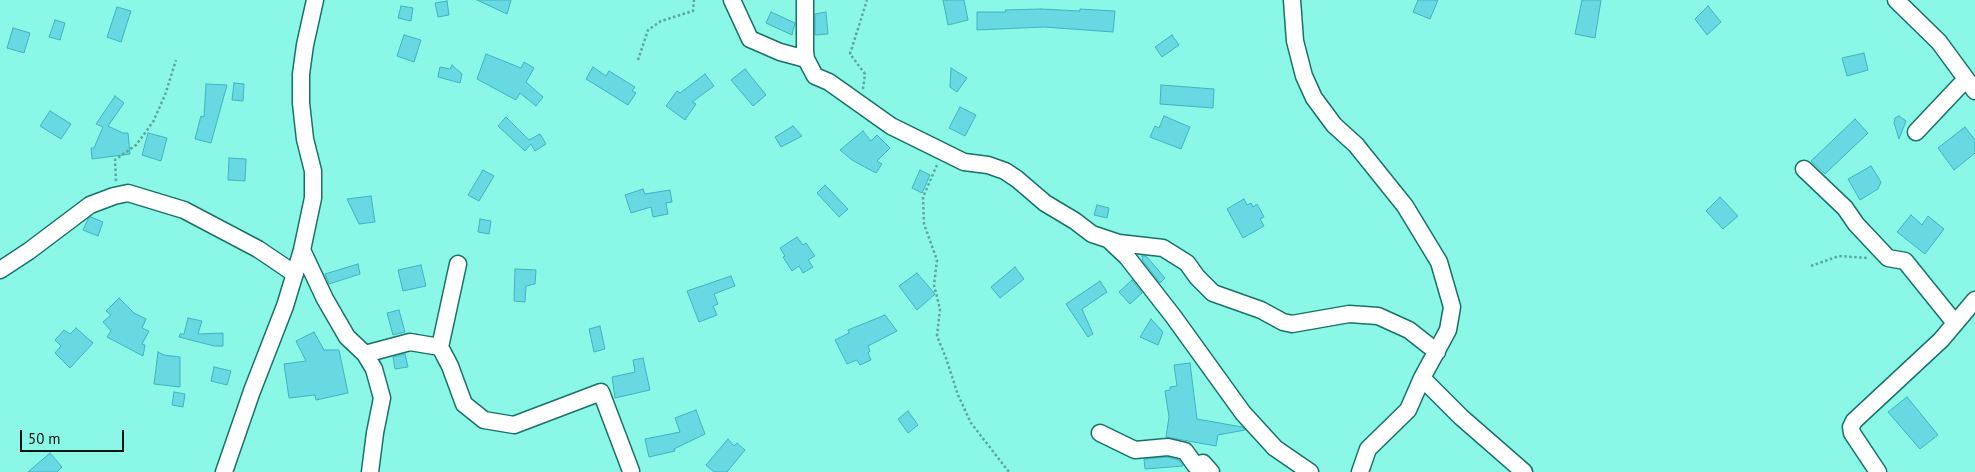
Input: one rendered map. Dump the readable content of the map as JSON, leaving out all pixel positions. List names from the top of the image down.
{
  "scale_bar": "50 m"
}
